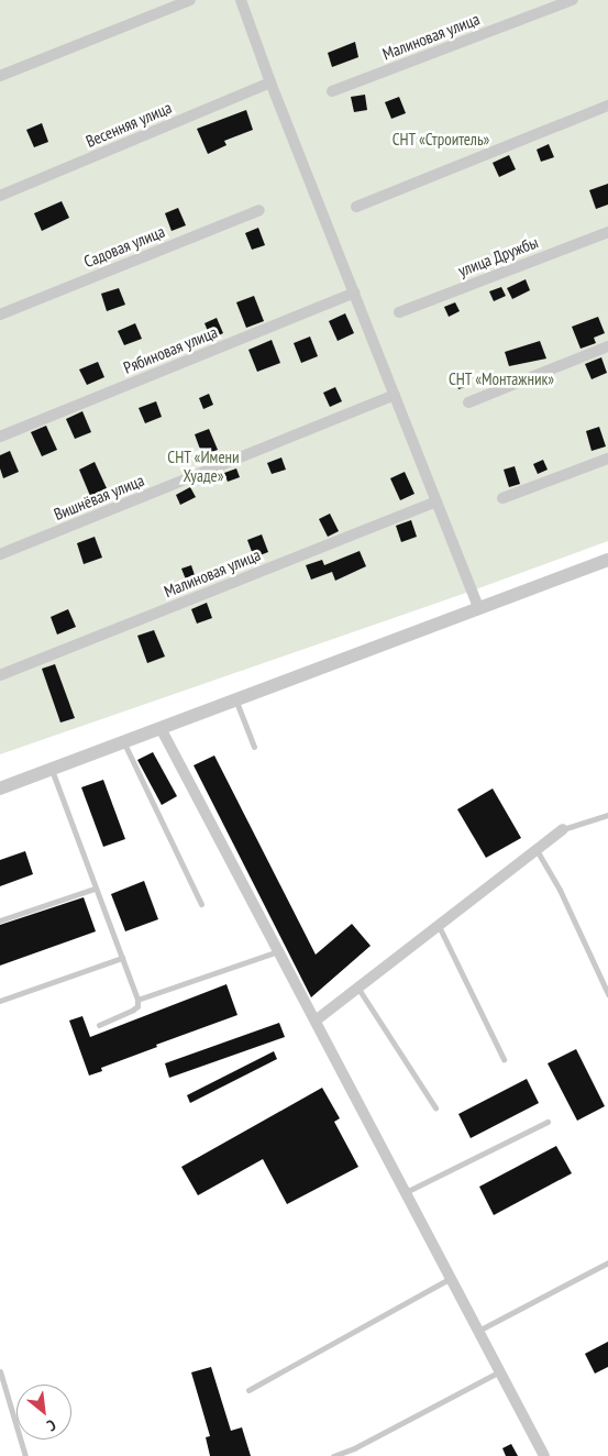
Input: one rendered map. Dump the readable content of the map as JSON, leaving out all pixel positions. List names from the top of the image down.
{
  "streets": {
    "street": [
      "Малиновая улица",
      "Весенняя улица",
      "Садовая улица",
      "улица Дружбы",
      "Рябиновая улица",
      "Вишнёвая улица"
    ]
  },
  "parks": ["СНТ «Строитель»", "СНТ «Монтажник»", "СНТ «Имени Хуаде»"],
  "north": "bottom right"
}
